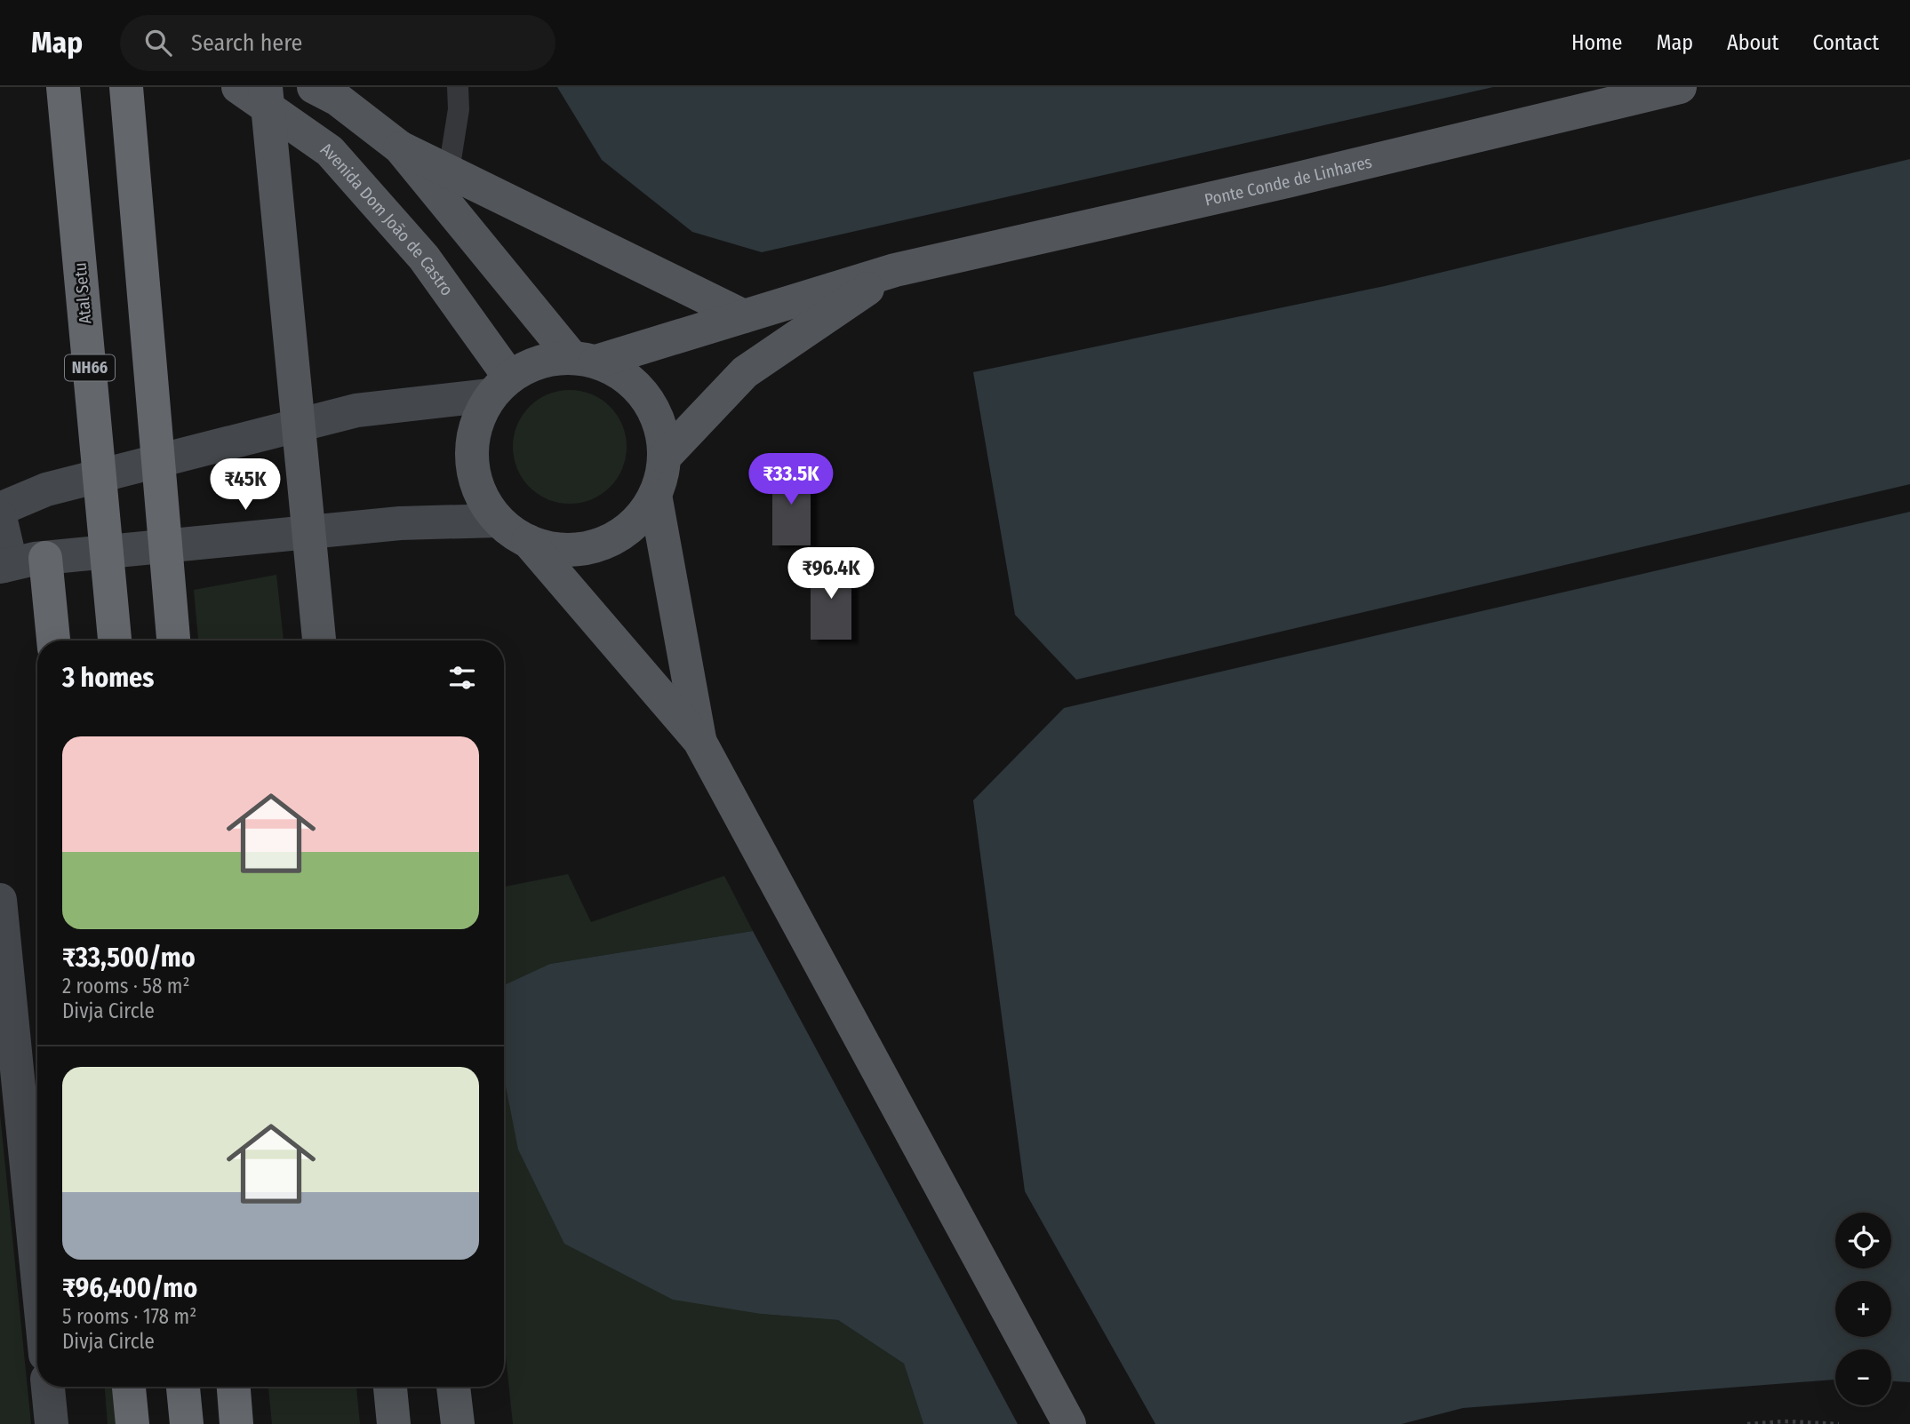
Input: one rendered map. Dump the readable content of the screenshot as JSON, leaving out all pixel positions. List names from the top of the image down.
{
  "streets": {
    "highway": ["Atal Setu", "NH66"],
    "main road": ["Ponte Conde de Linhares", "Avenida Dom João de Castro"]
  },
  "crossings": [
    ["Ponte Conde de Linhares", "Avenida Dom João de Castro"]
  ],
  "page": {
    "header": "Map",
    "search": "Search here",
    "nav": [
      "Home",
      "Map",
      "About",
      "Contact"
    ],
    "price": ["₹33.5K", "₹45K", "₹96.4K"],
    "heading": "3 homes",
    "list": [
      {
        "name": "₹33,500/mo",
        "note": "2 rooms · 58 m² · Divja Circle"
      },
      {
        "name": "₹96,400/mo",
        "note": "5 rooms · 178 m² · Divja Circle"
      }
    ],
    "map_buttons": ["+", "−"]
  }
}
